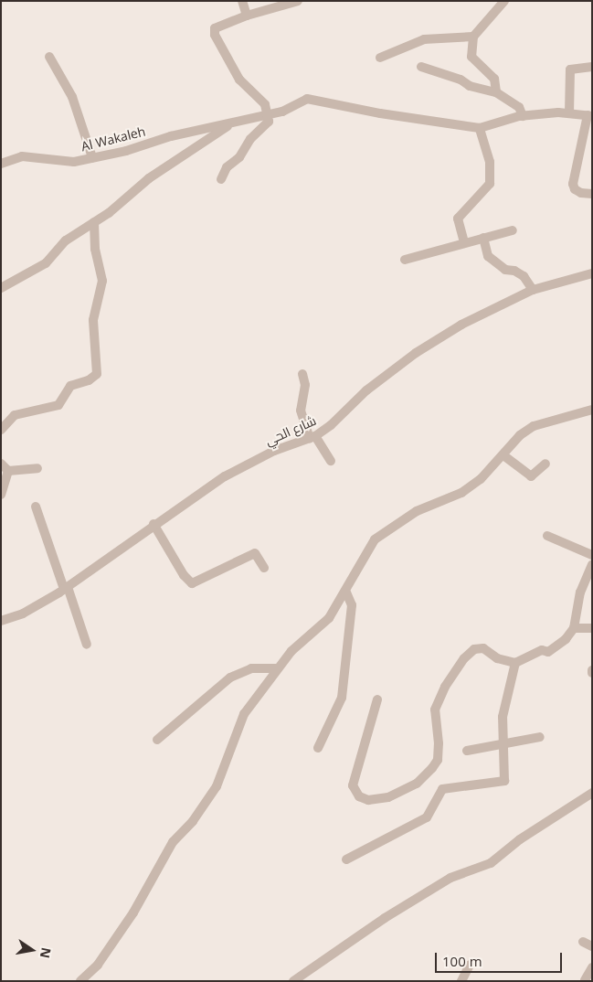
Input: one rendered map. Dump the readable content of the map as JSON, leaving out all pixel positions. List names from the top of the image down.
{
  "streets": {
    "street": ["Al Wakaleh", "شارع الحي"]
  },
  "scale_bar": "100 m",
  "north": "right"
}
